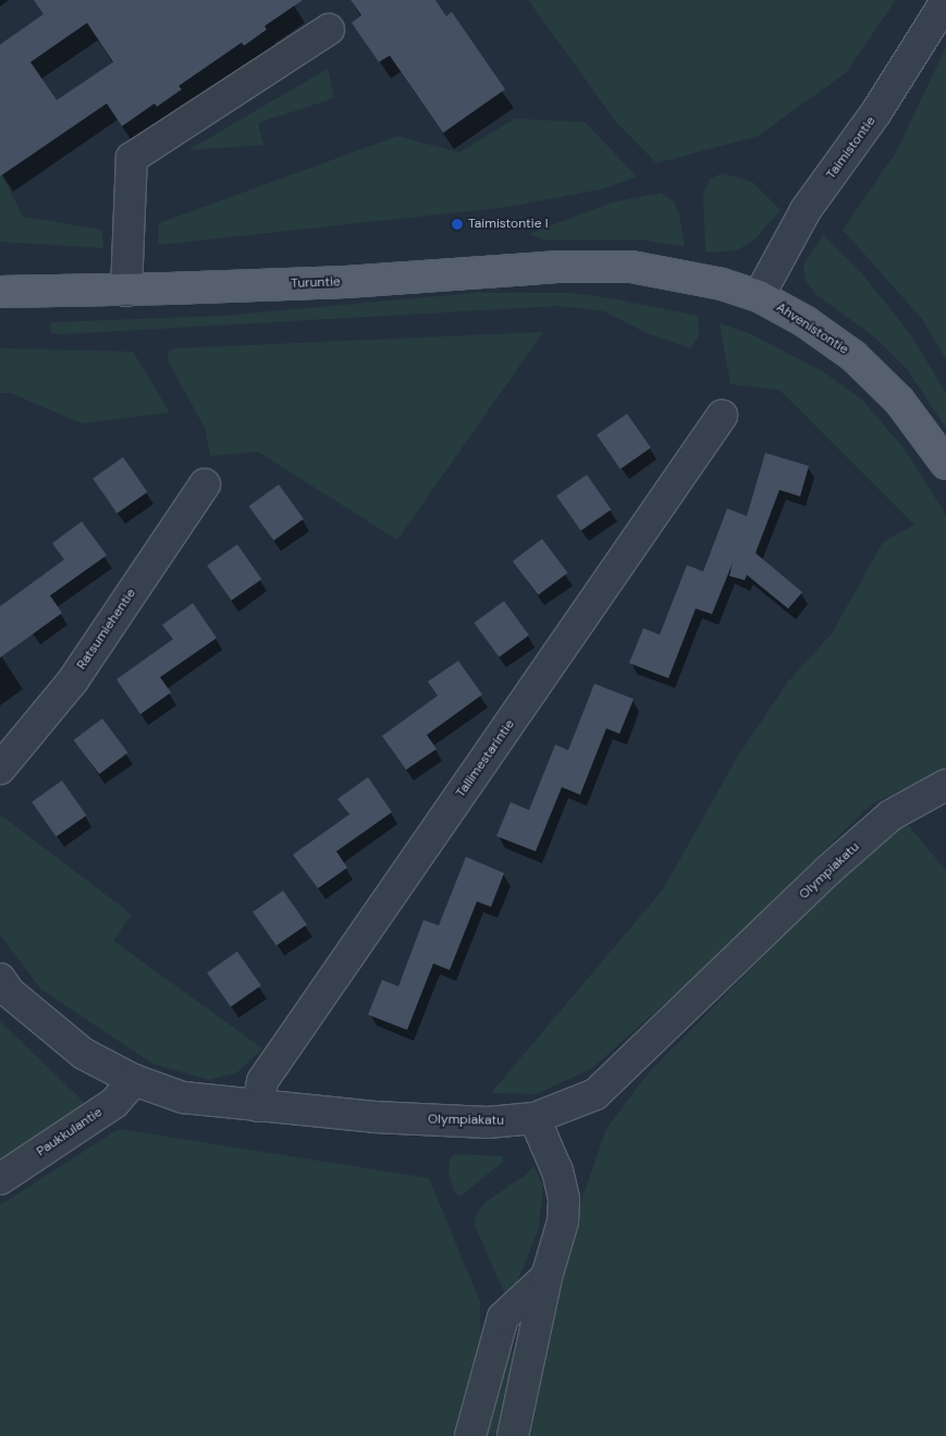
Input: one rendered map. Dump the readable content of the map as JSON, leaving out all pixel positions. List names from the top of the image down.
{
  "streets": {
    "main road": ["Turuntie", "Ahvenistontie"],
    "street": [
      "Taimistontie",
      "Ratsumiehentie",
      "Tallimestarintie",
      "Olympiakatu",
      "Paukkulantie"
    ]
  },
  "crossings": [
    ["Taimistontie", "Ahvenistontie"],
    ["Turuntie", "Ahvenistontie"],
    ["Tallimestarintie", "Olympiakatu"],
    ["Olympiakatu", "Paukkulantie"]
  ],
  "places": ["Taimistontie I"]
}
